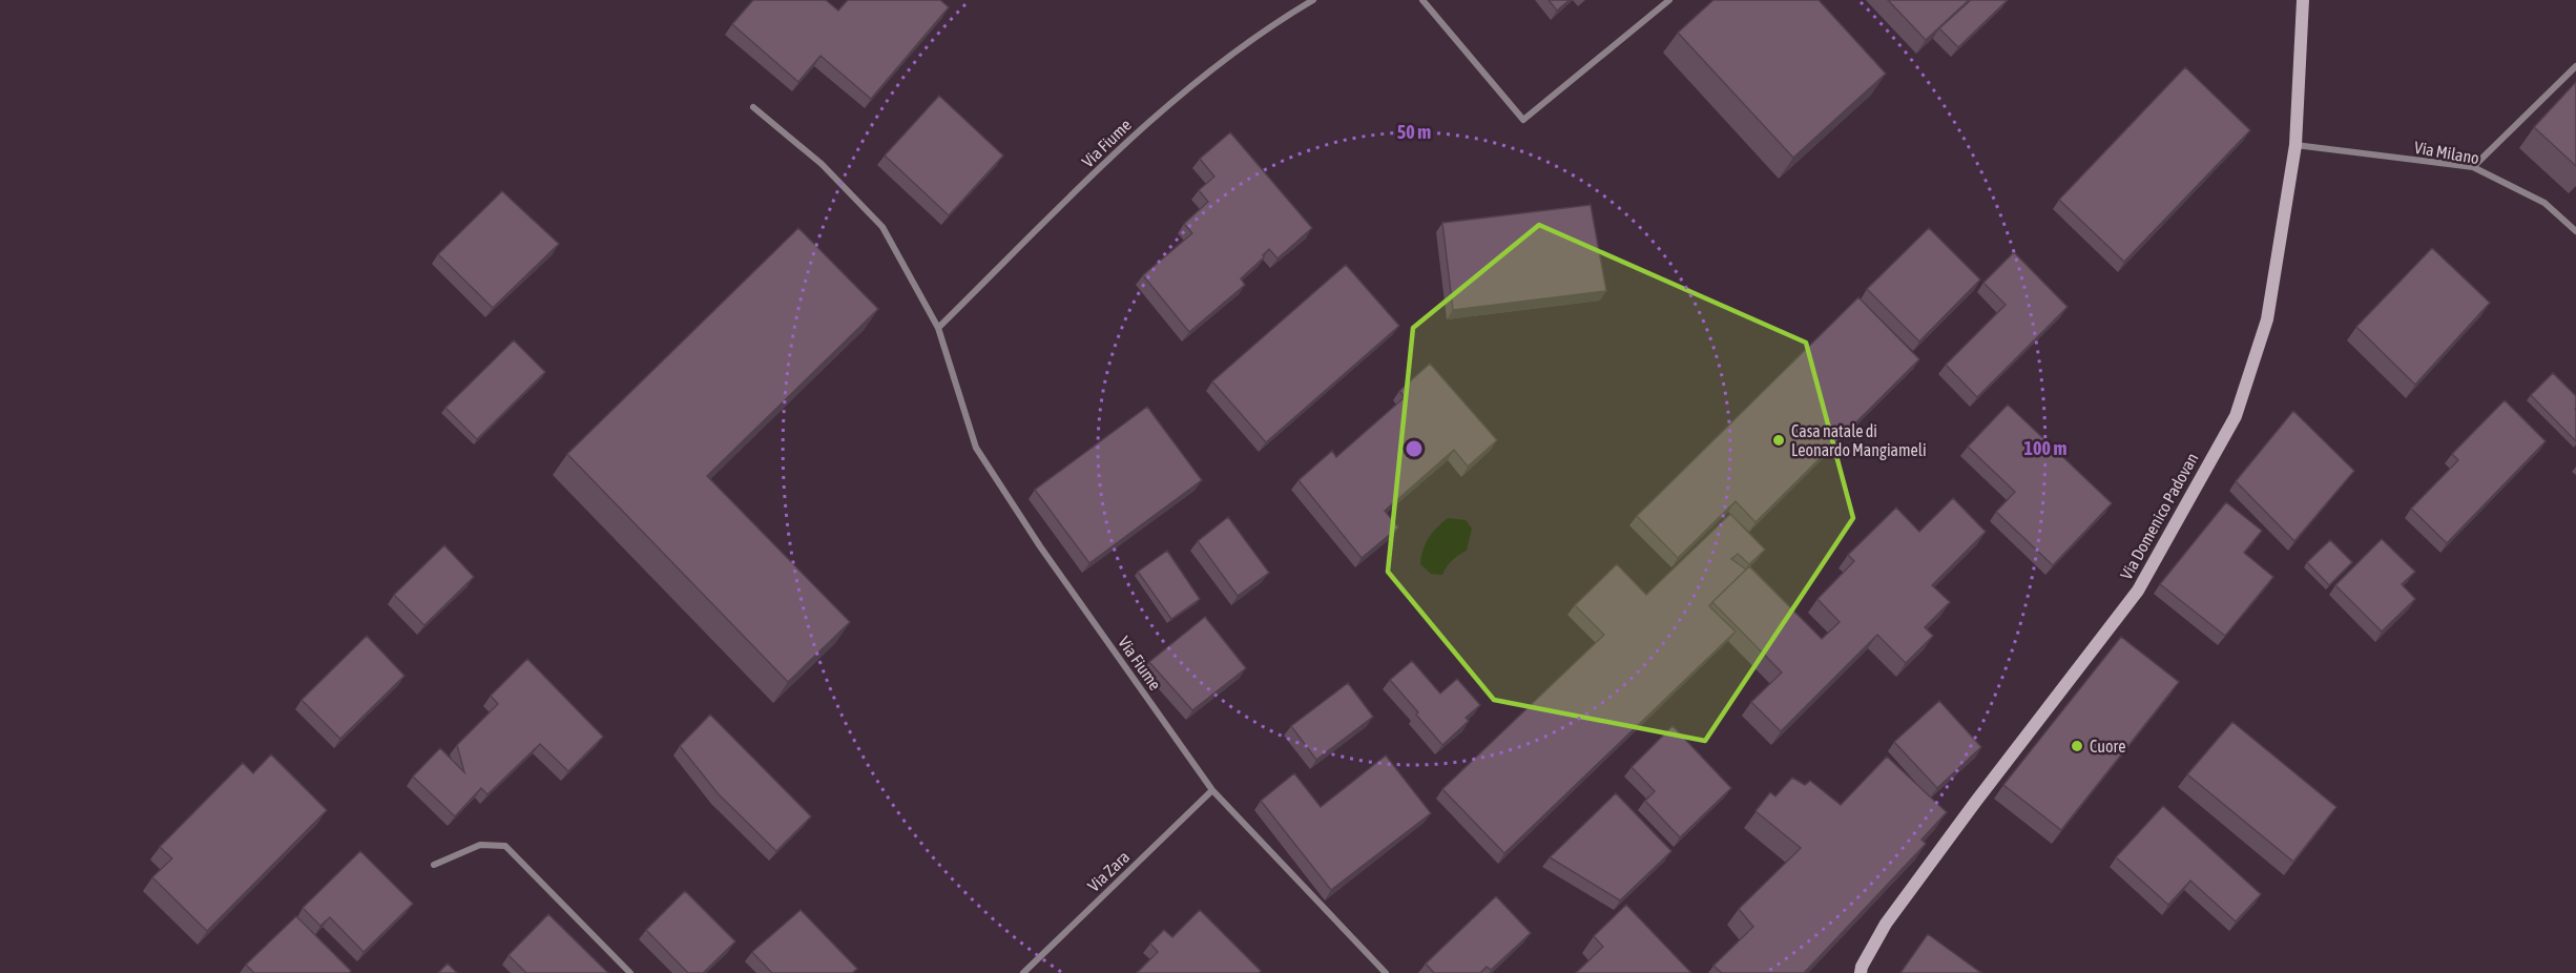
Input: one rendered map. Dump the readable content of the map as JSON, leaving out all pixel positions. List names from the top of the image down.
{
  "streets": {
    "street": [
      "Via Fiume",
      "Via Milano",
      "Via Domenico Padovan",
      "Via Zara"
    ]
  },
  "crossings": [
    ["Via Fiume", "Via Zara"],
    ["Via Milano", "Via Domenico Padovan"]
  ],
  "places": ["Casa natale di Leonardo Mangiameli", "Cuore"],
  "rings": ["50 m", "100 m"]
}
